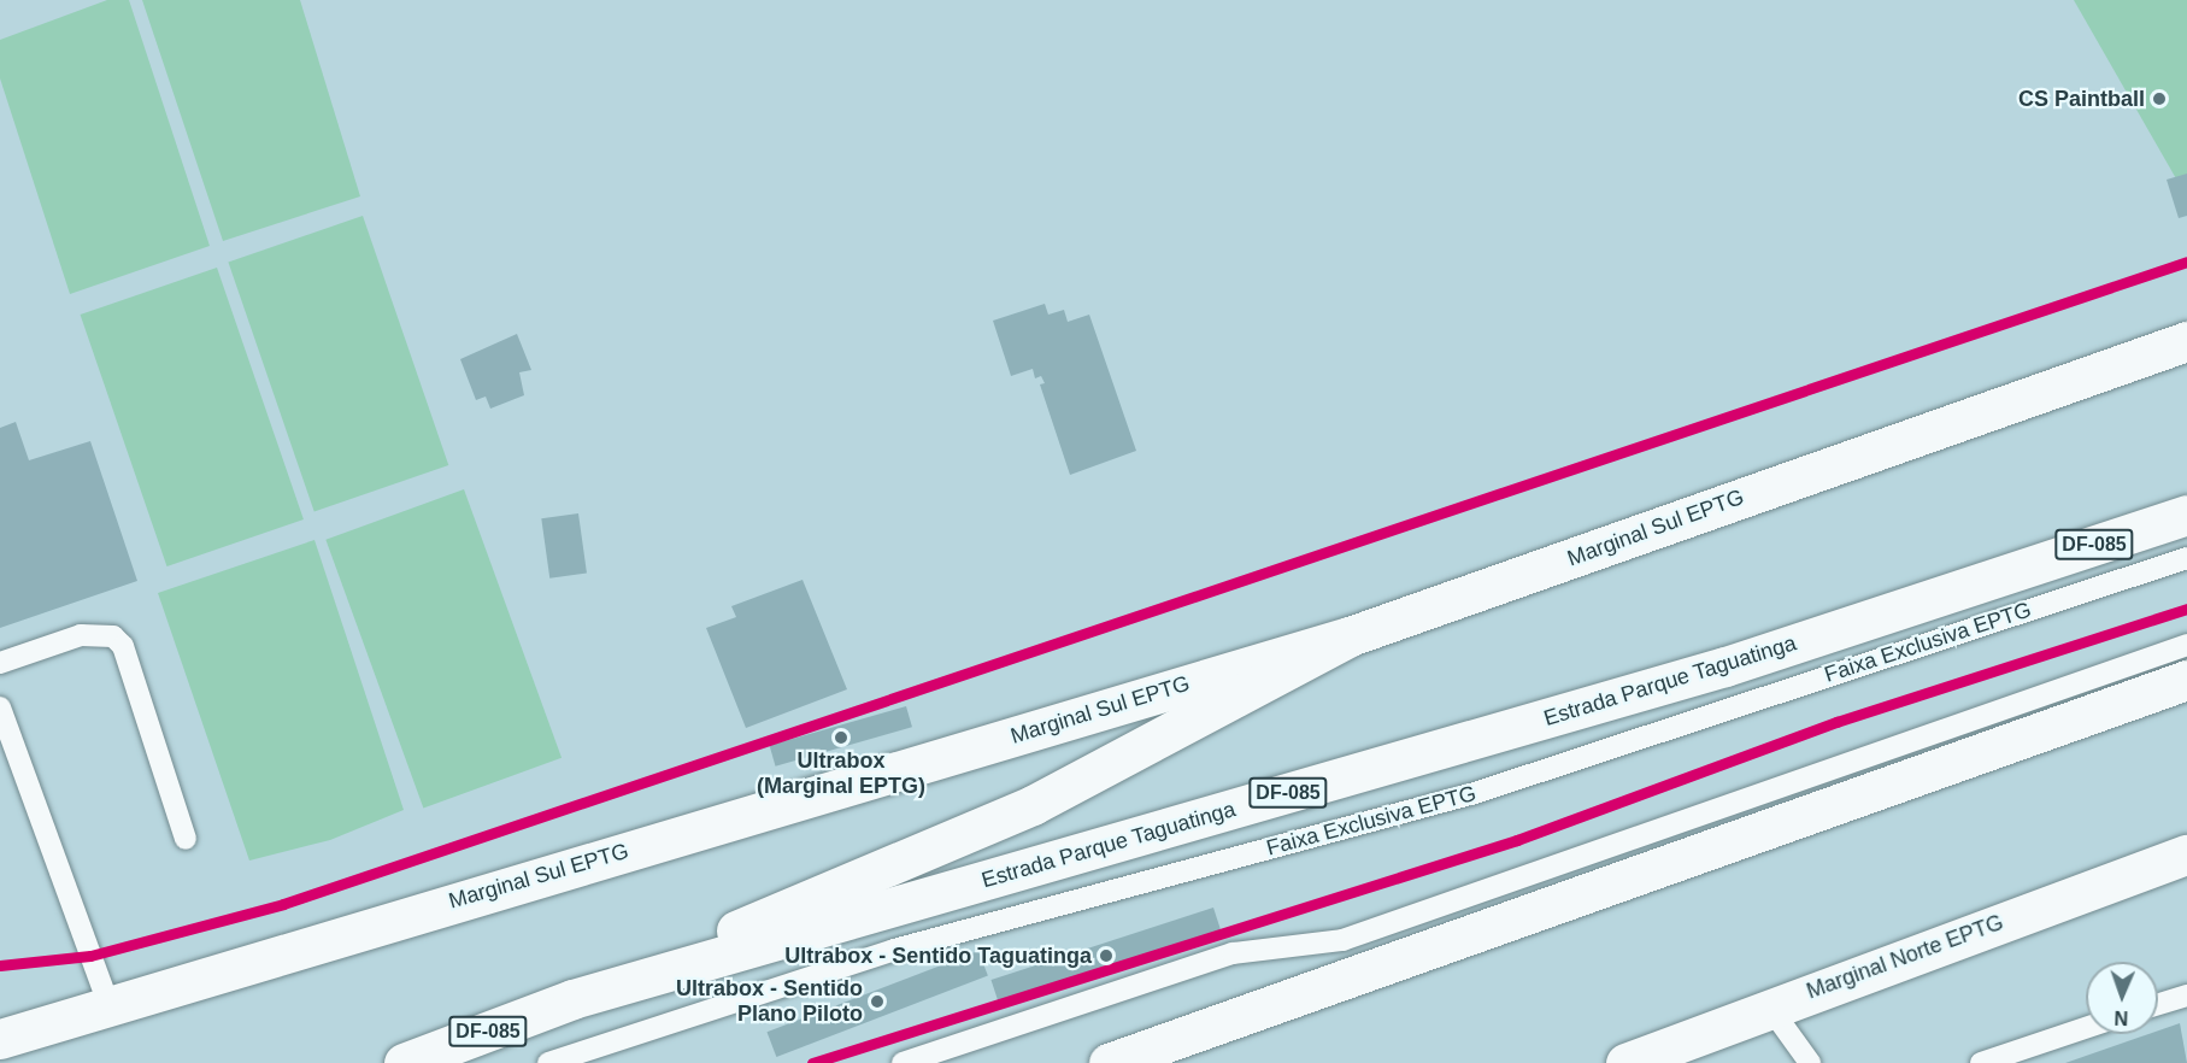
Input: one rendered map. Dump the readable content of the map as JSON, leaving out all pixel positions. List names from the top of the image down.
{
  "streets": {
    "main road": [
      "Marginal Sul EPTG",
      "DF-085",
      "Estrada Parque Taguatinga",
      "Marginal Norte EPTG"
    ],
    "lane": ["Faixa Exclusiva EPTG"]
  },
  "places": [
    "CS Paintball",
    "Ultrabox (Marginal EPTG)",
    "Ultrabox - Sentido Taguatinga",
    "Ultrabox - Sentido Plano Piloto"
  ],
  "north": "bottom"
}
